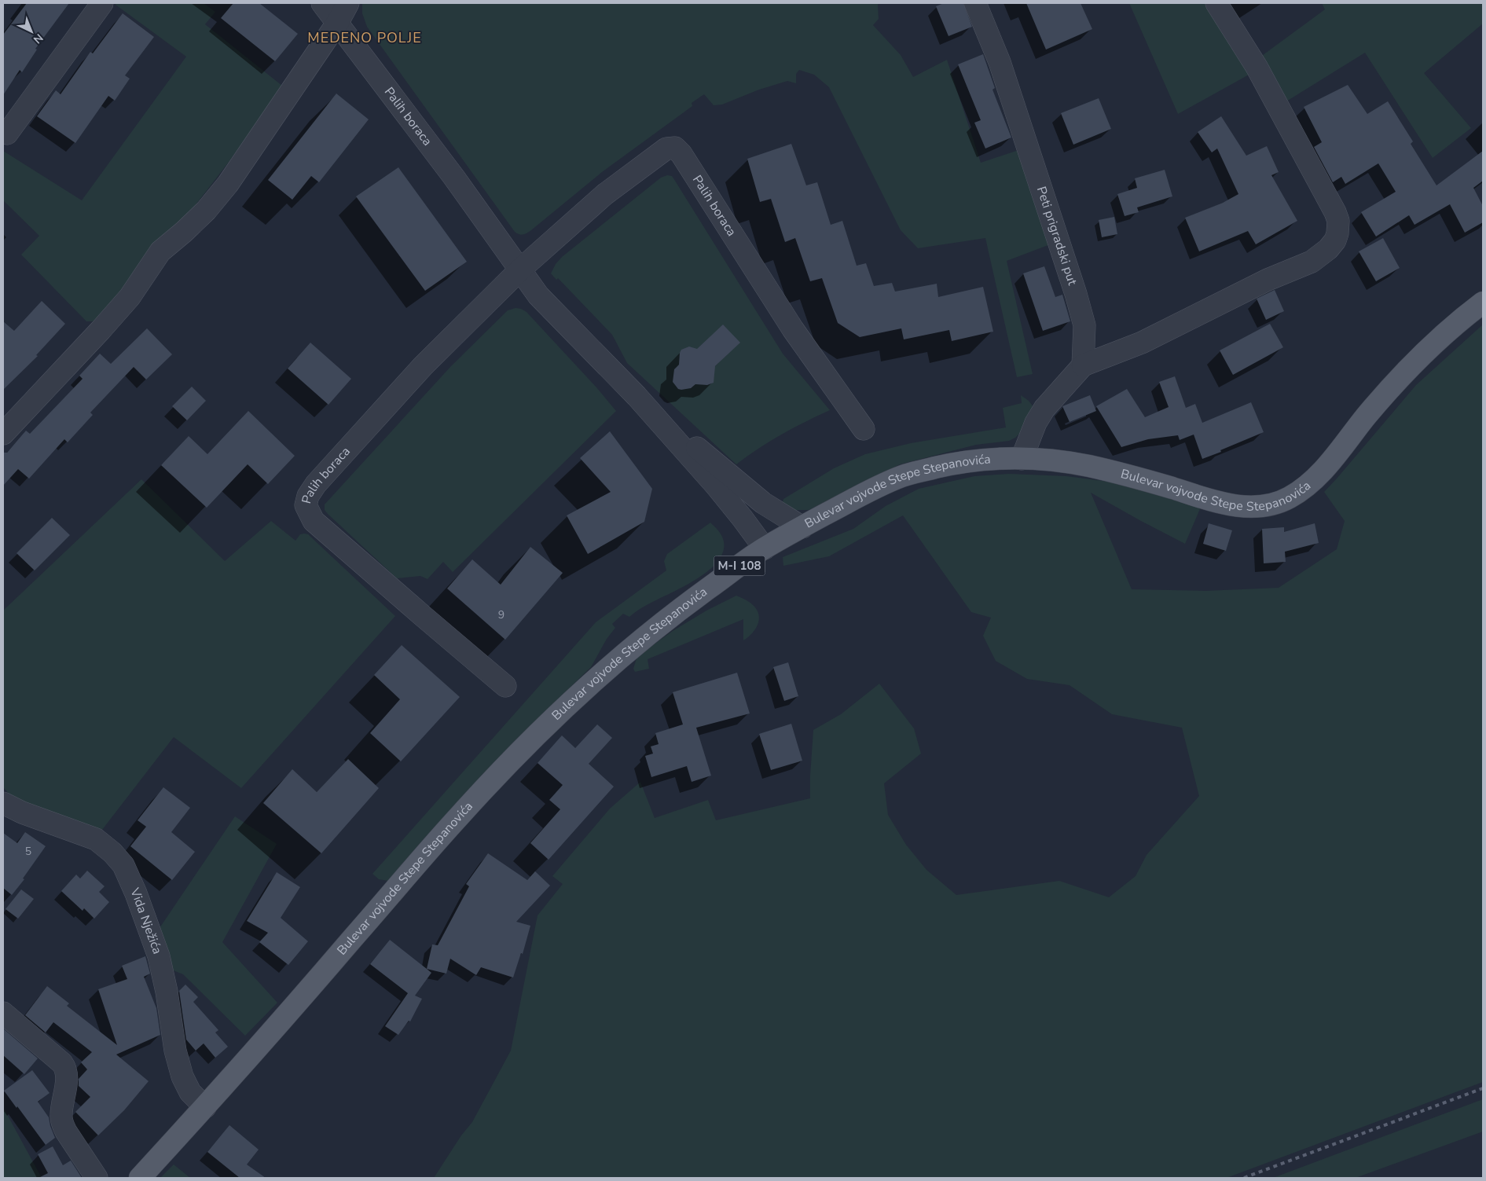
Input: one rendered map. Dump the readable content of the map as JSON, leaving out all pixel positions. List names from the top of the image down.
{
  "streets": {
    "main road": ["Bulevar vojvode Stepe Stepanovića", "M-I 108"],
    "street": ["Palih boraca", "Peti prigradski put", "Vida Nježića"]
  },
  "crossings": [
    ["Palih boraca", "Bulevar vojvode Stepe Stepanovića"],
    ["Bulevar vojvode Stepe Stepanovića", "Vida Nježića"]
  ],
  "districts": ["MEDENO POLJE"],
  "house_numbers": ["9", "5"],
  "north": "bottom right"
}
